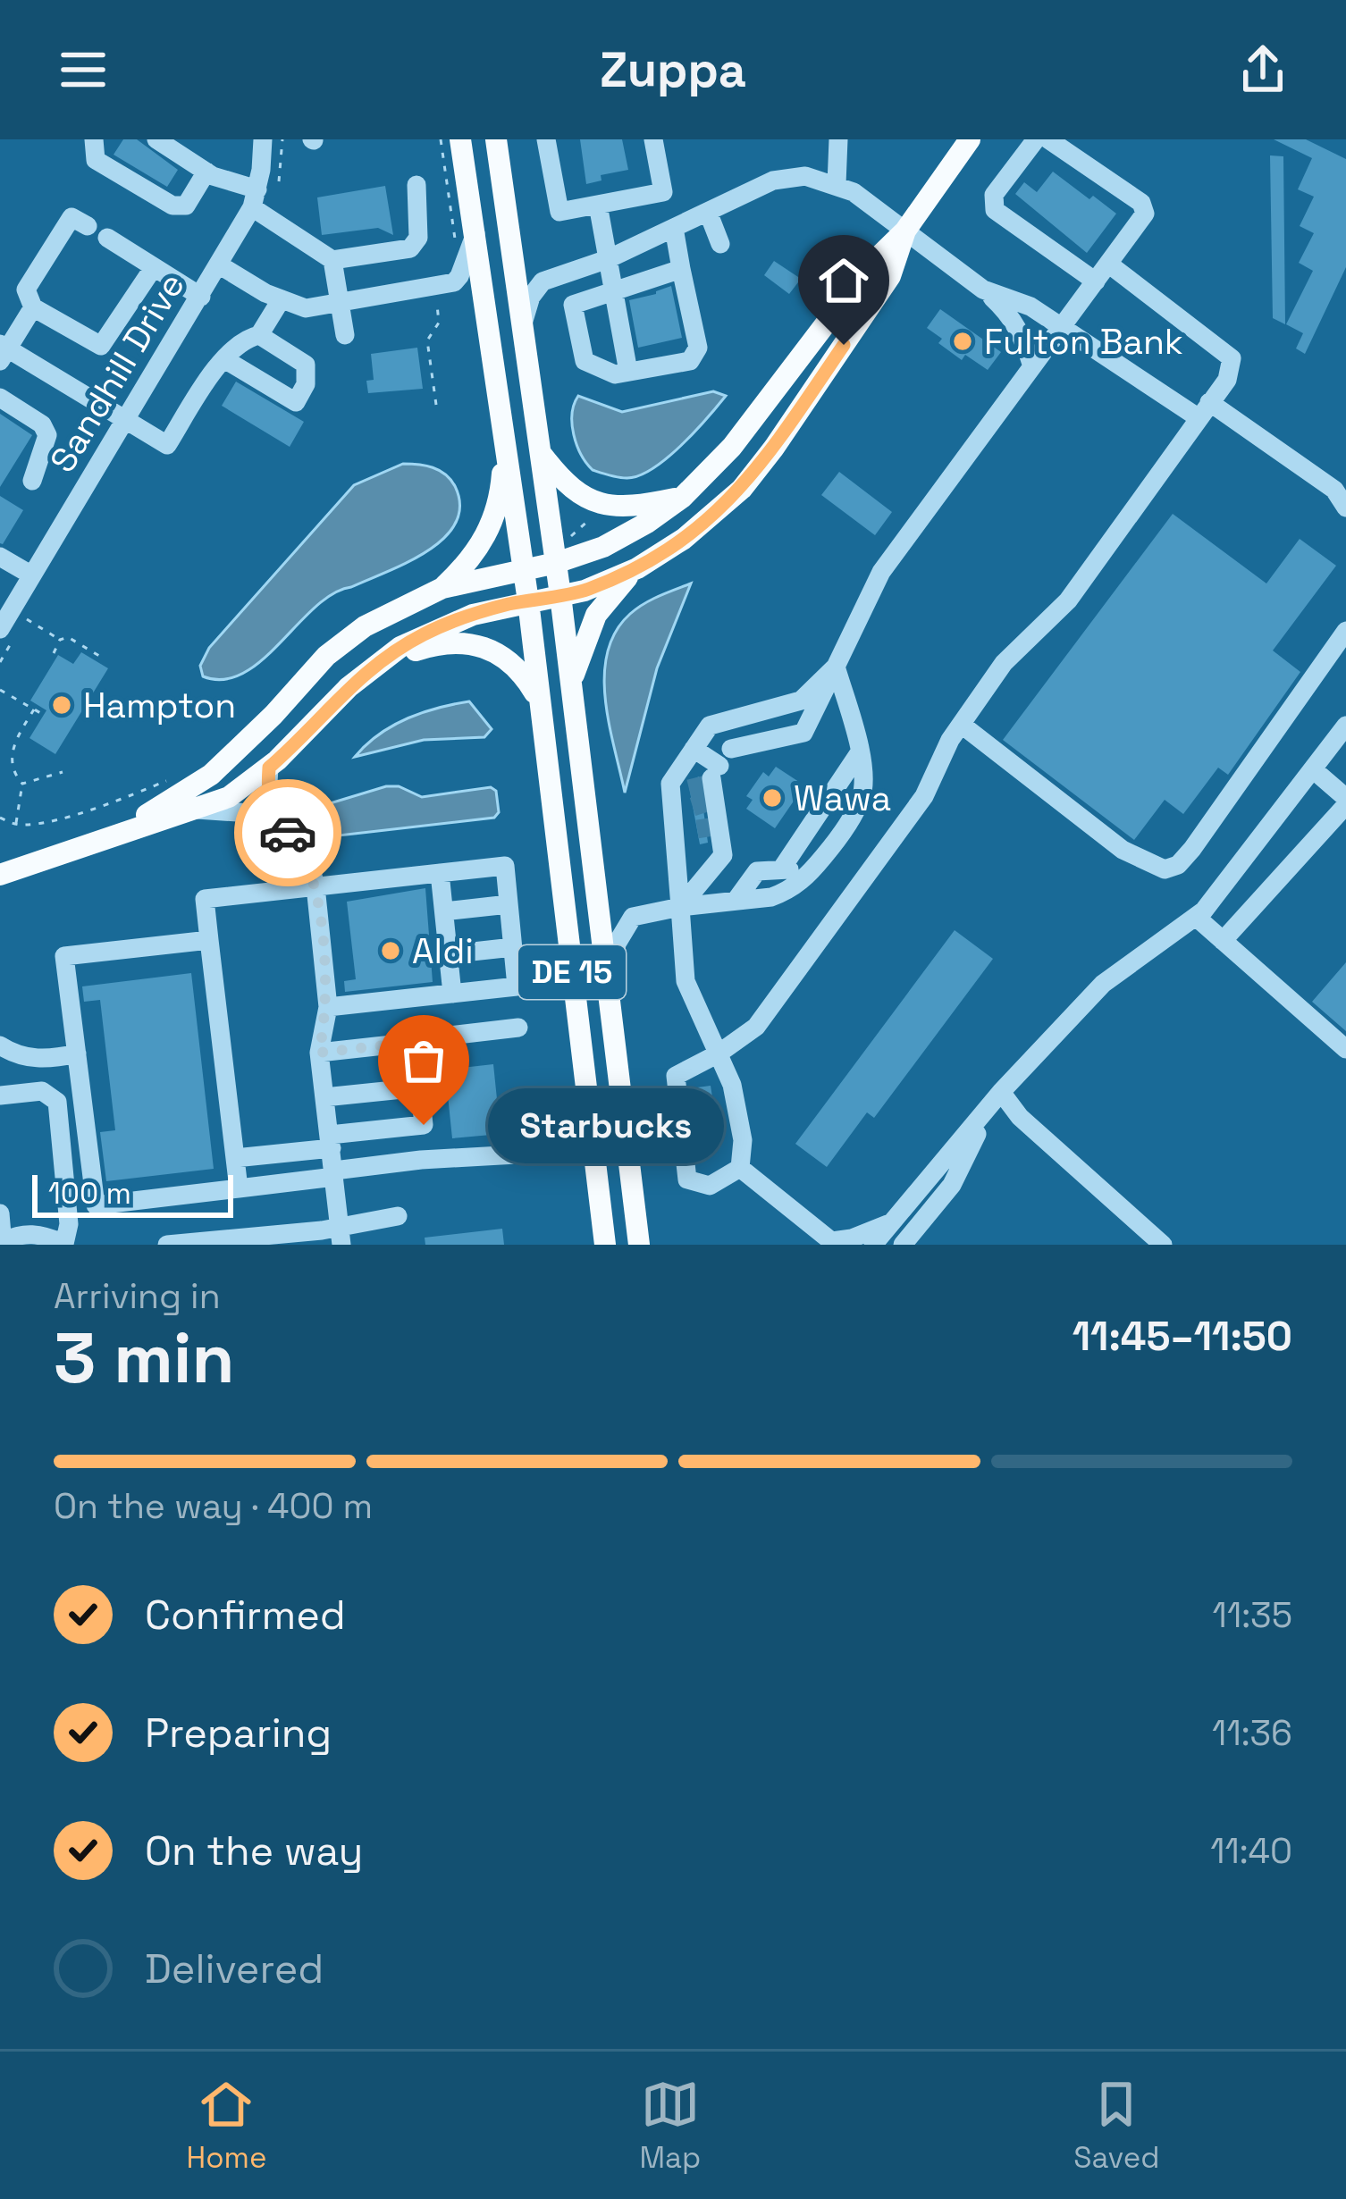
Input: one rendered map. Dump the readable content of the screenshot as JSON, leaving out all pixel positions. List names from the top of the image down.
{
  "streets": {
    "main road": ["DE 15"],
    "street": ["Sandhill Drive"]
  },
  "places": [
    "Fulton Bank",
    "Hampton",
    "Wawa",
    "Aldi",
    "Starbucks"
  ],
  "scale_bar": "100 m",
  "page": {
    "header": "Zuppa",
    "bubble": "Starbucks",
    "scale": "100 m",
    "heading": ["3 min", "Arriving in", "11:45–11:50"],
    "bar": "On the way · 400 m",
    "list": [
      ["Confirmed", "11:35"],
      ["Preparing", "11:36"],
      ["On the way", "11:40"],
      "Delivered"
    ],
    "tabs": ["Home", "Map", "Saved"]
  }
}
